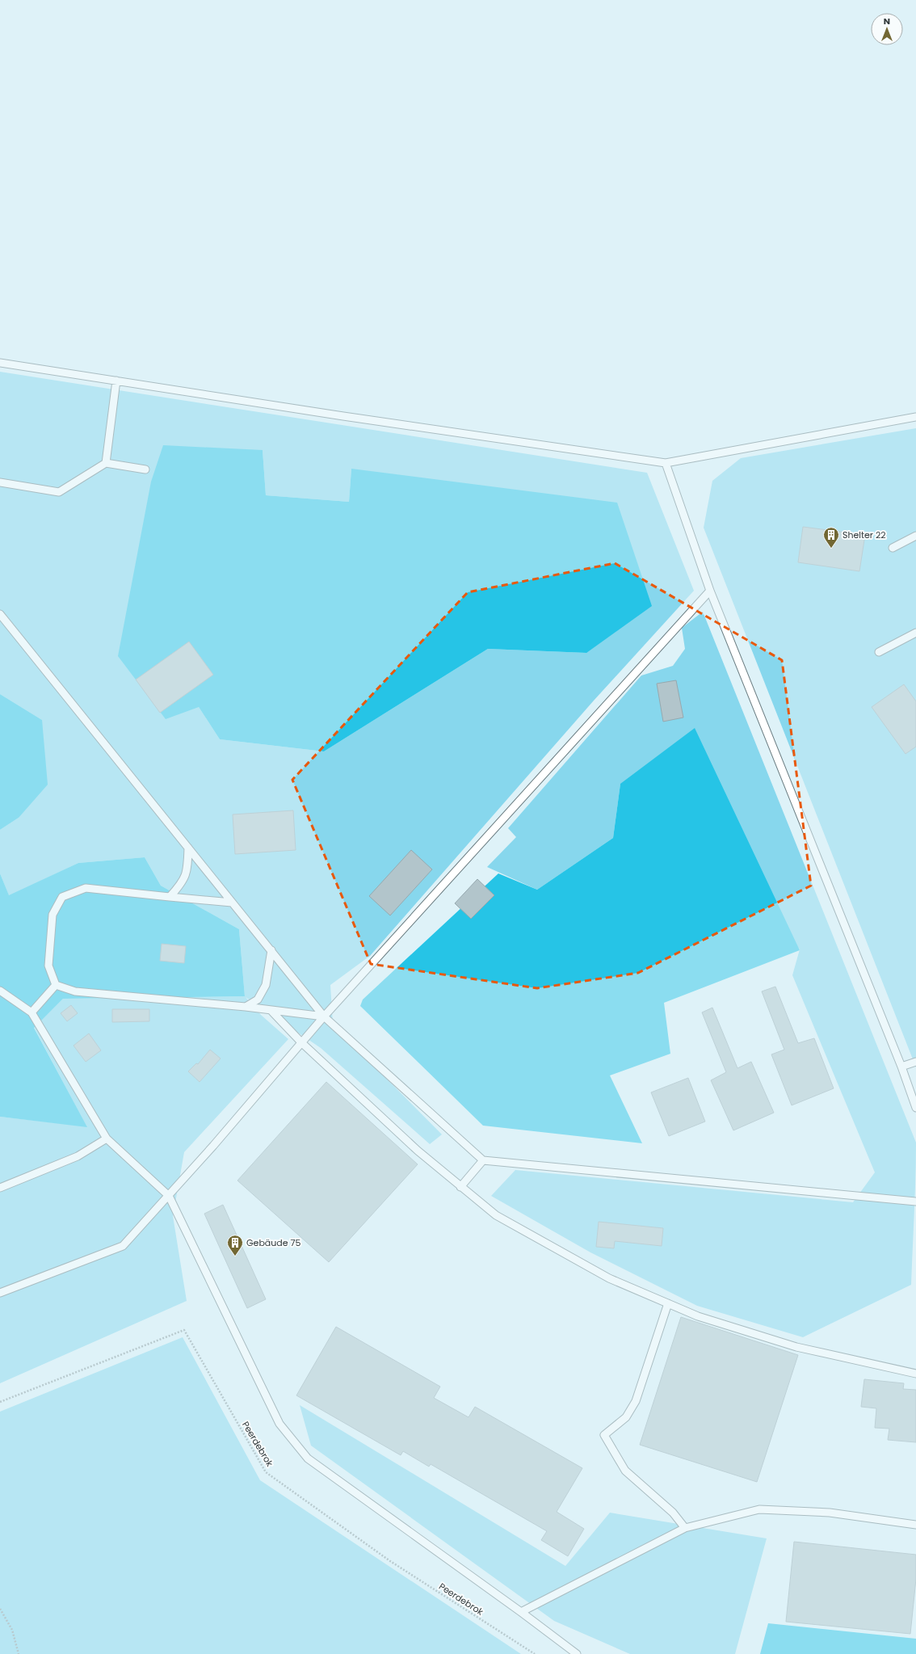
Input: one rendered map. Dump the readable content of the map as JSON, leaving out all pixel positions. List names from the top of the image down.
{
  "streets": {
    "path": ["Peerdebrok"]
  },
  "places": {
    "building": ["Shelter 22", "Gebäude 75"]
  },
  "north": "top"
}
